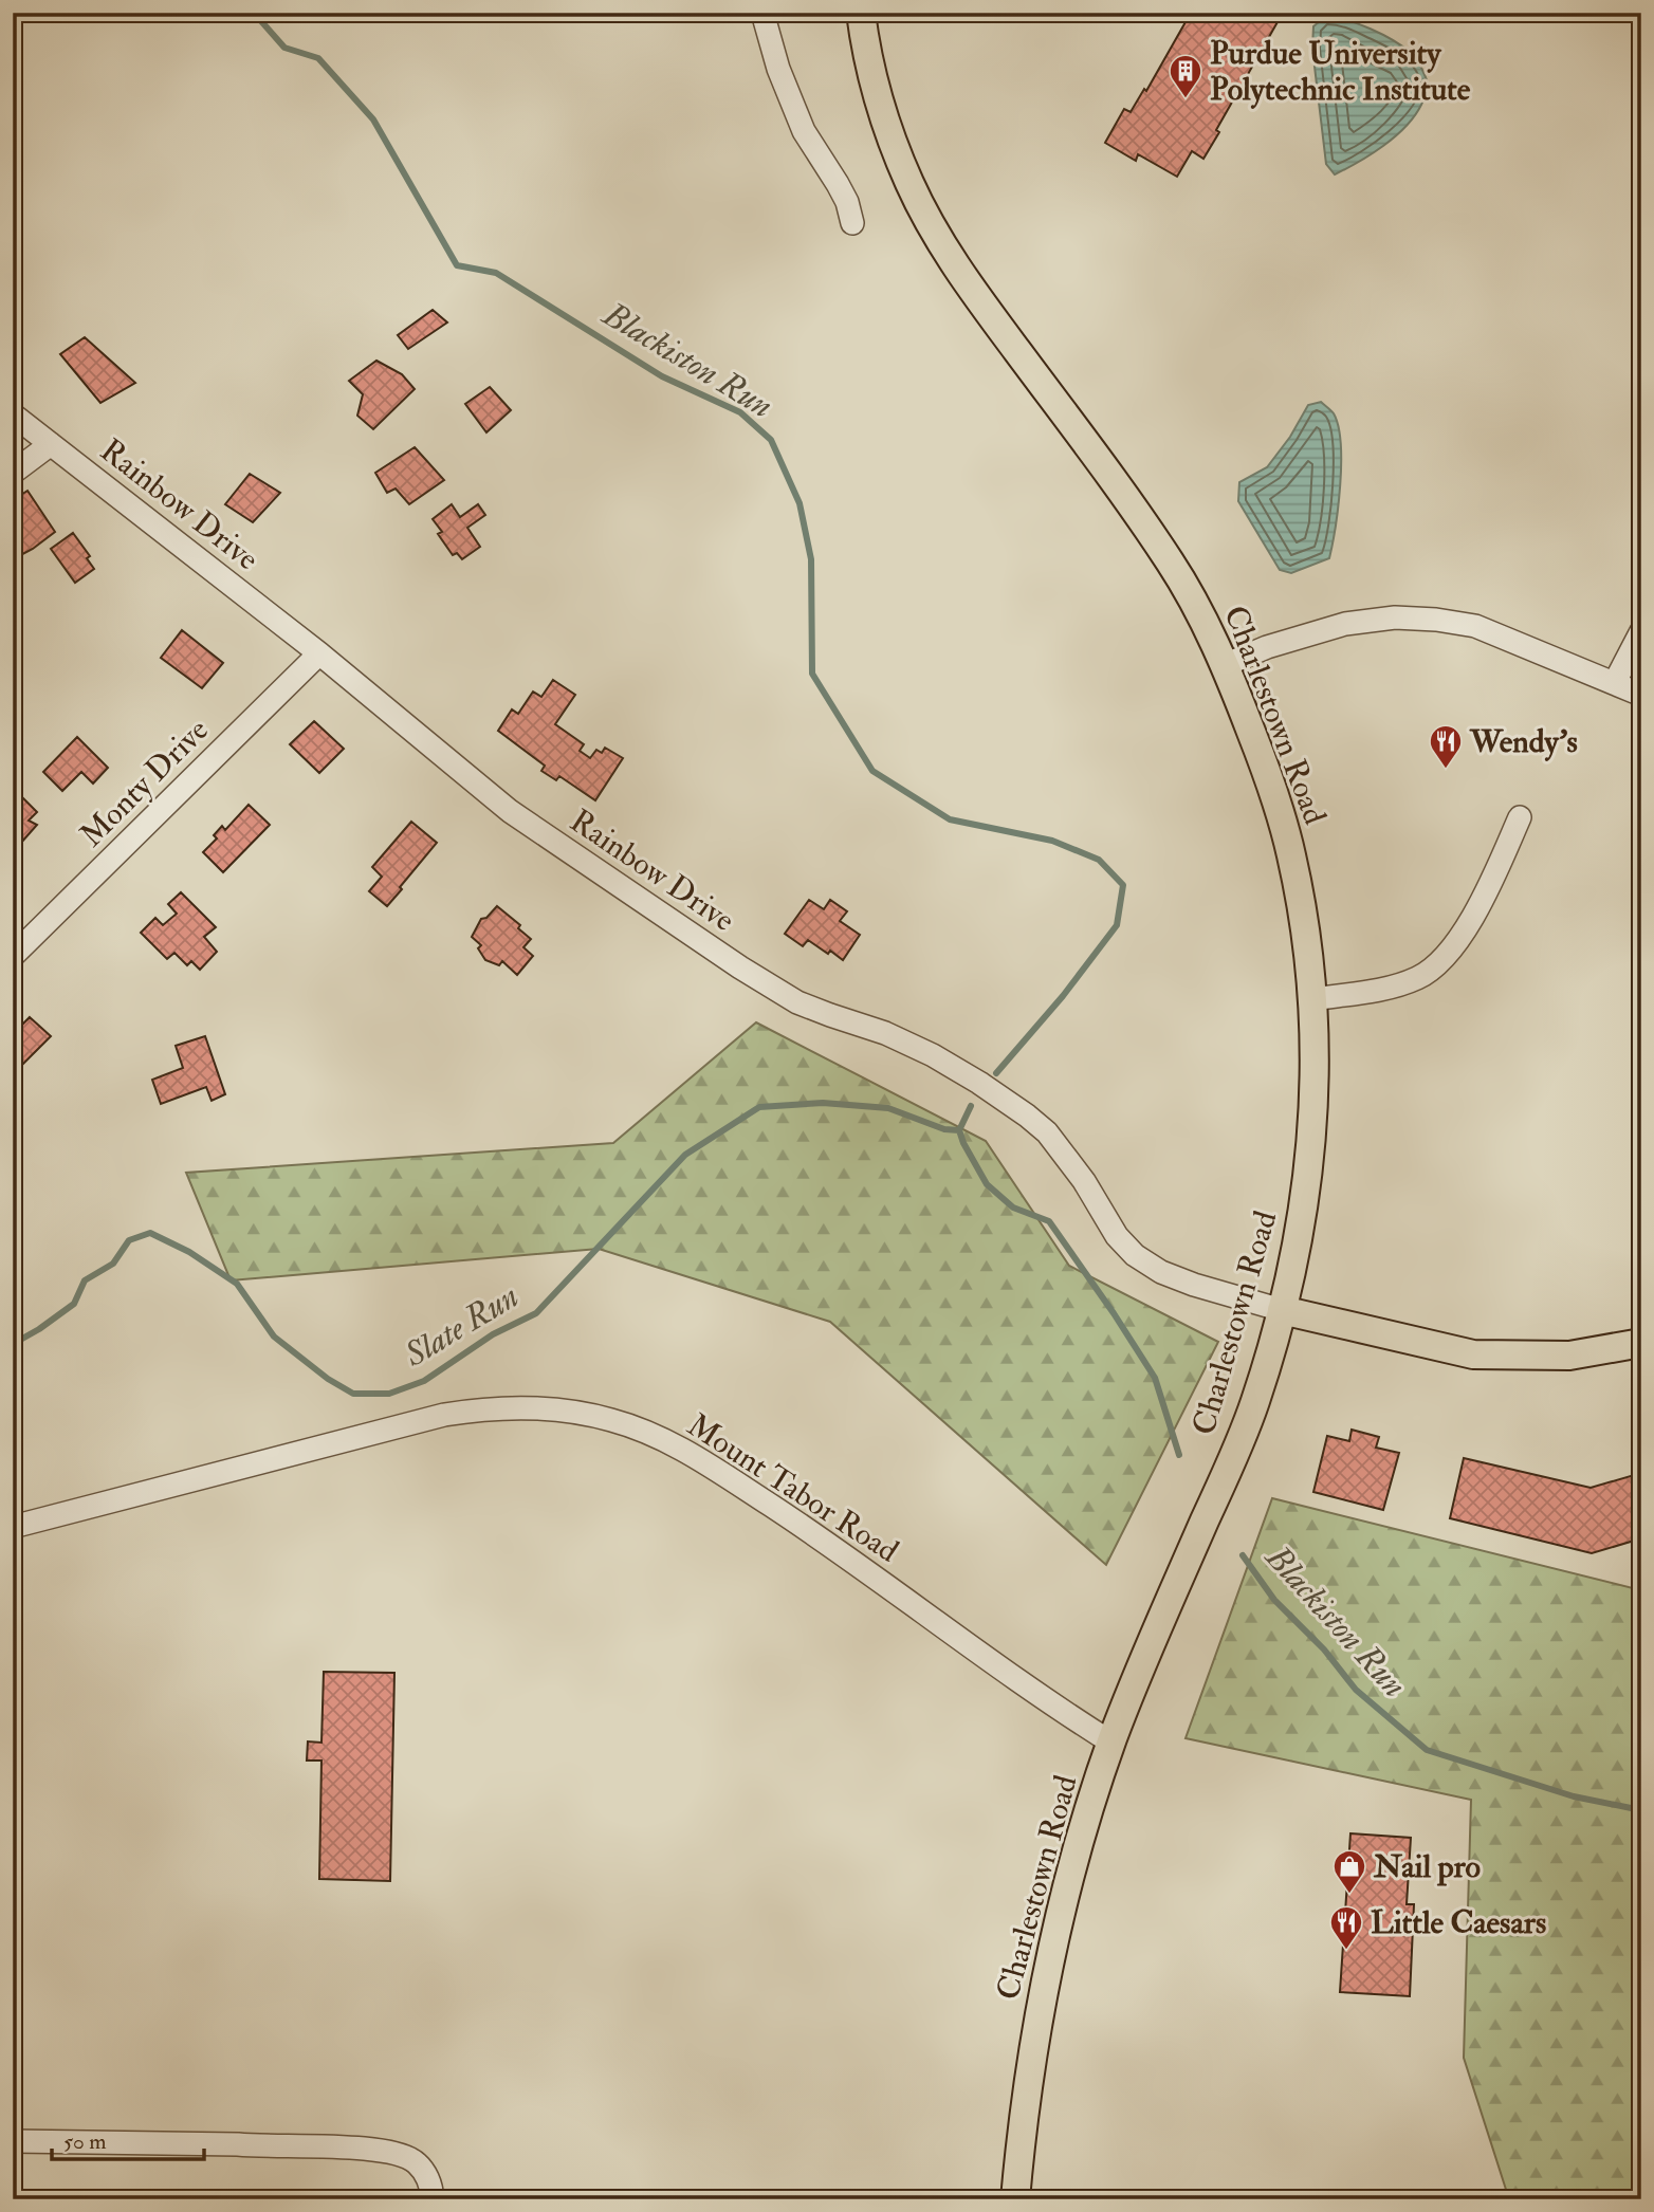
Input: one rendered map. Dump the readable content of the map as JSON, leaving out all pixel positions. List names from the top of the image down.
{
  "streets": {
    "main road": ["Charlestown Road"],
    "street": ["Rainbow Drive", "Monty Drive", "Mount Tabor Road"]
  },
  "crossings": [
    ["Rainbow Drive", "Charlestown Road"],
    ["Rainbow Drive", "Monty Drive"],
    ["Charlestown Road", "Mount Tabor Road"]
  ],
  "water": ["Blackiston Run", "Slate Run"],
  "places": {
    "building": ["Purdue University Polytechnic Institute"],
    "restaurant": ["Wendy's", "Little Caesars"],
    "shop": ["Nail pro"]
  },
  "scale_bar": "50 m"
}
